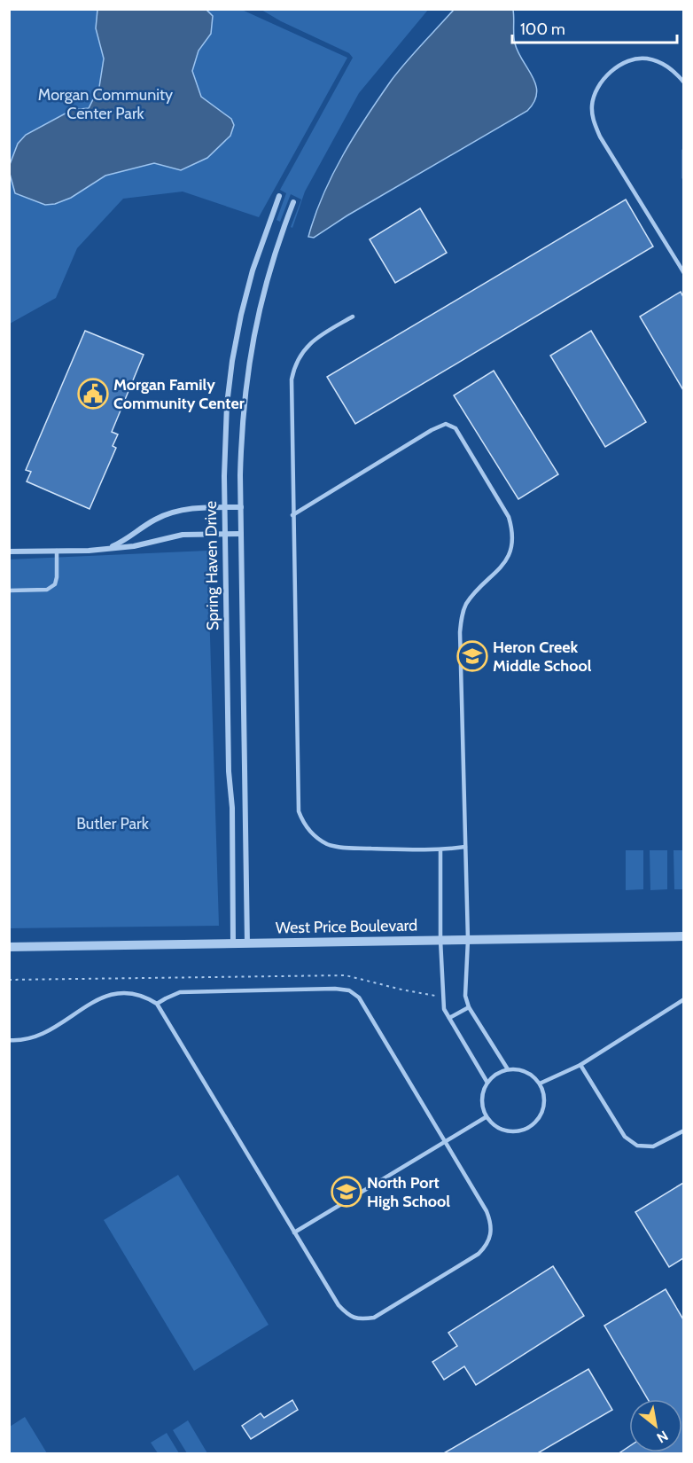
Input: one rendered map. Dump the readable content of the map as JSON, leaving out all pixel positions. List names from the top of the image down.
{
  "streets": {
    "street": ["Spring Haven Drive", "West Price Boulevard"]
  },
  "crossings": [
    ["Spring Haven Drive", "West Price Boulevard"]
  ],
  "parks": ["Morgan Community Center Park", "Butler Park"],
  "places": {
    "public building": ["Morgan Family Community Center"],
    "school or university": ["Heron Creek Middle School", "North Port High School"]
  },
  "scale_bar": "100 m",
  "north": "bottom right"
}
